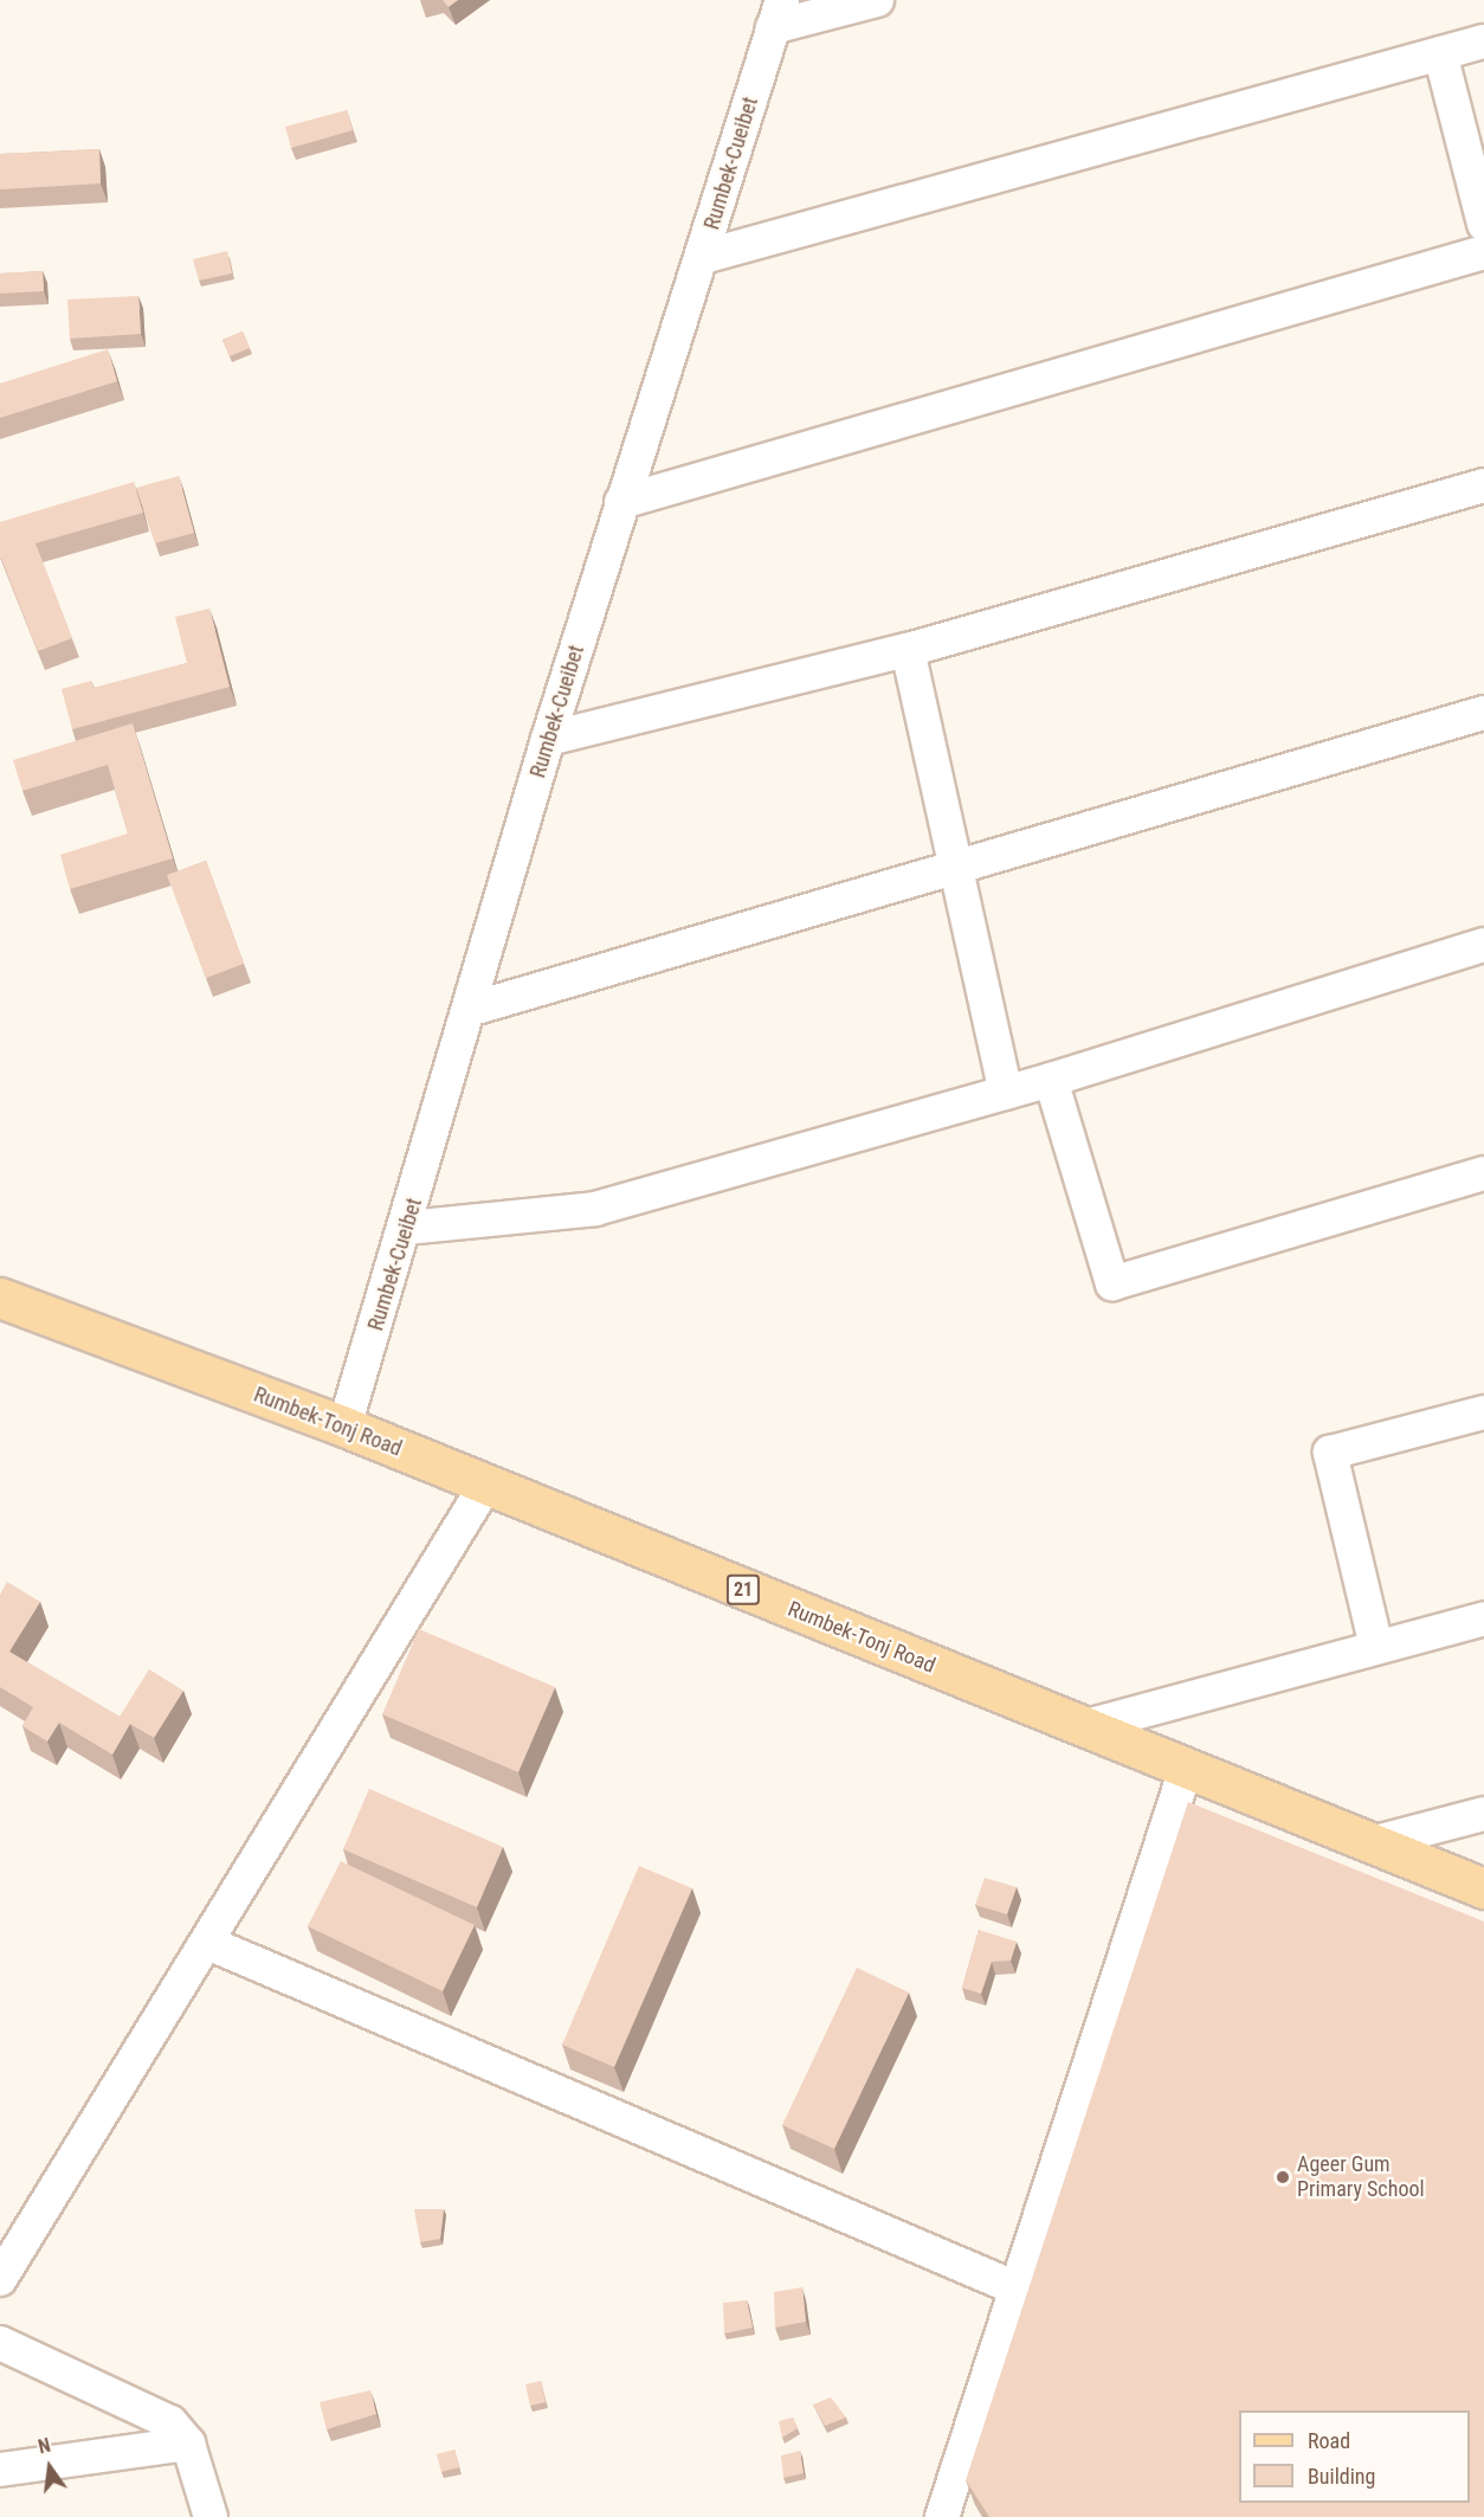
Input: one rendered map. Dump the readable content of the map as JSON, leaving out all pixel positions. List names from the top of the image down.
{
  "streets": {
    "main road": ["Rumbek-Tonj Road", "21"],
    "street": ["Rumbek-Cueibet"]
  },
  "crossings": [
    ["Rumbek-Cueibet", "Rumbek-Tonj Road"]
  ],
  "places": ["Ageer Gum Primary School"],
  "legend": ["Road", "Building"],
  "north": "top"
}
